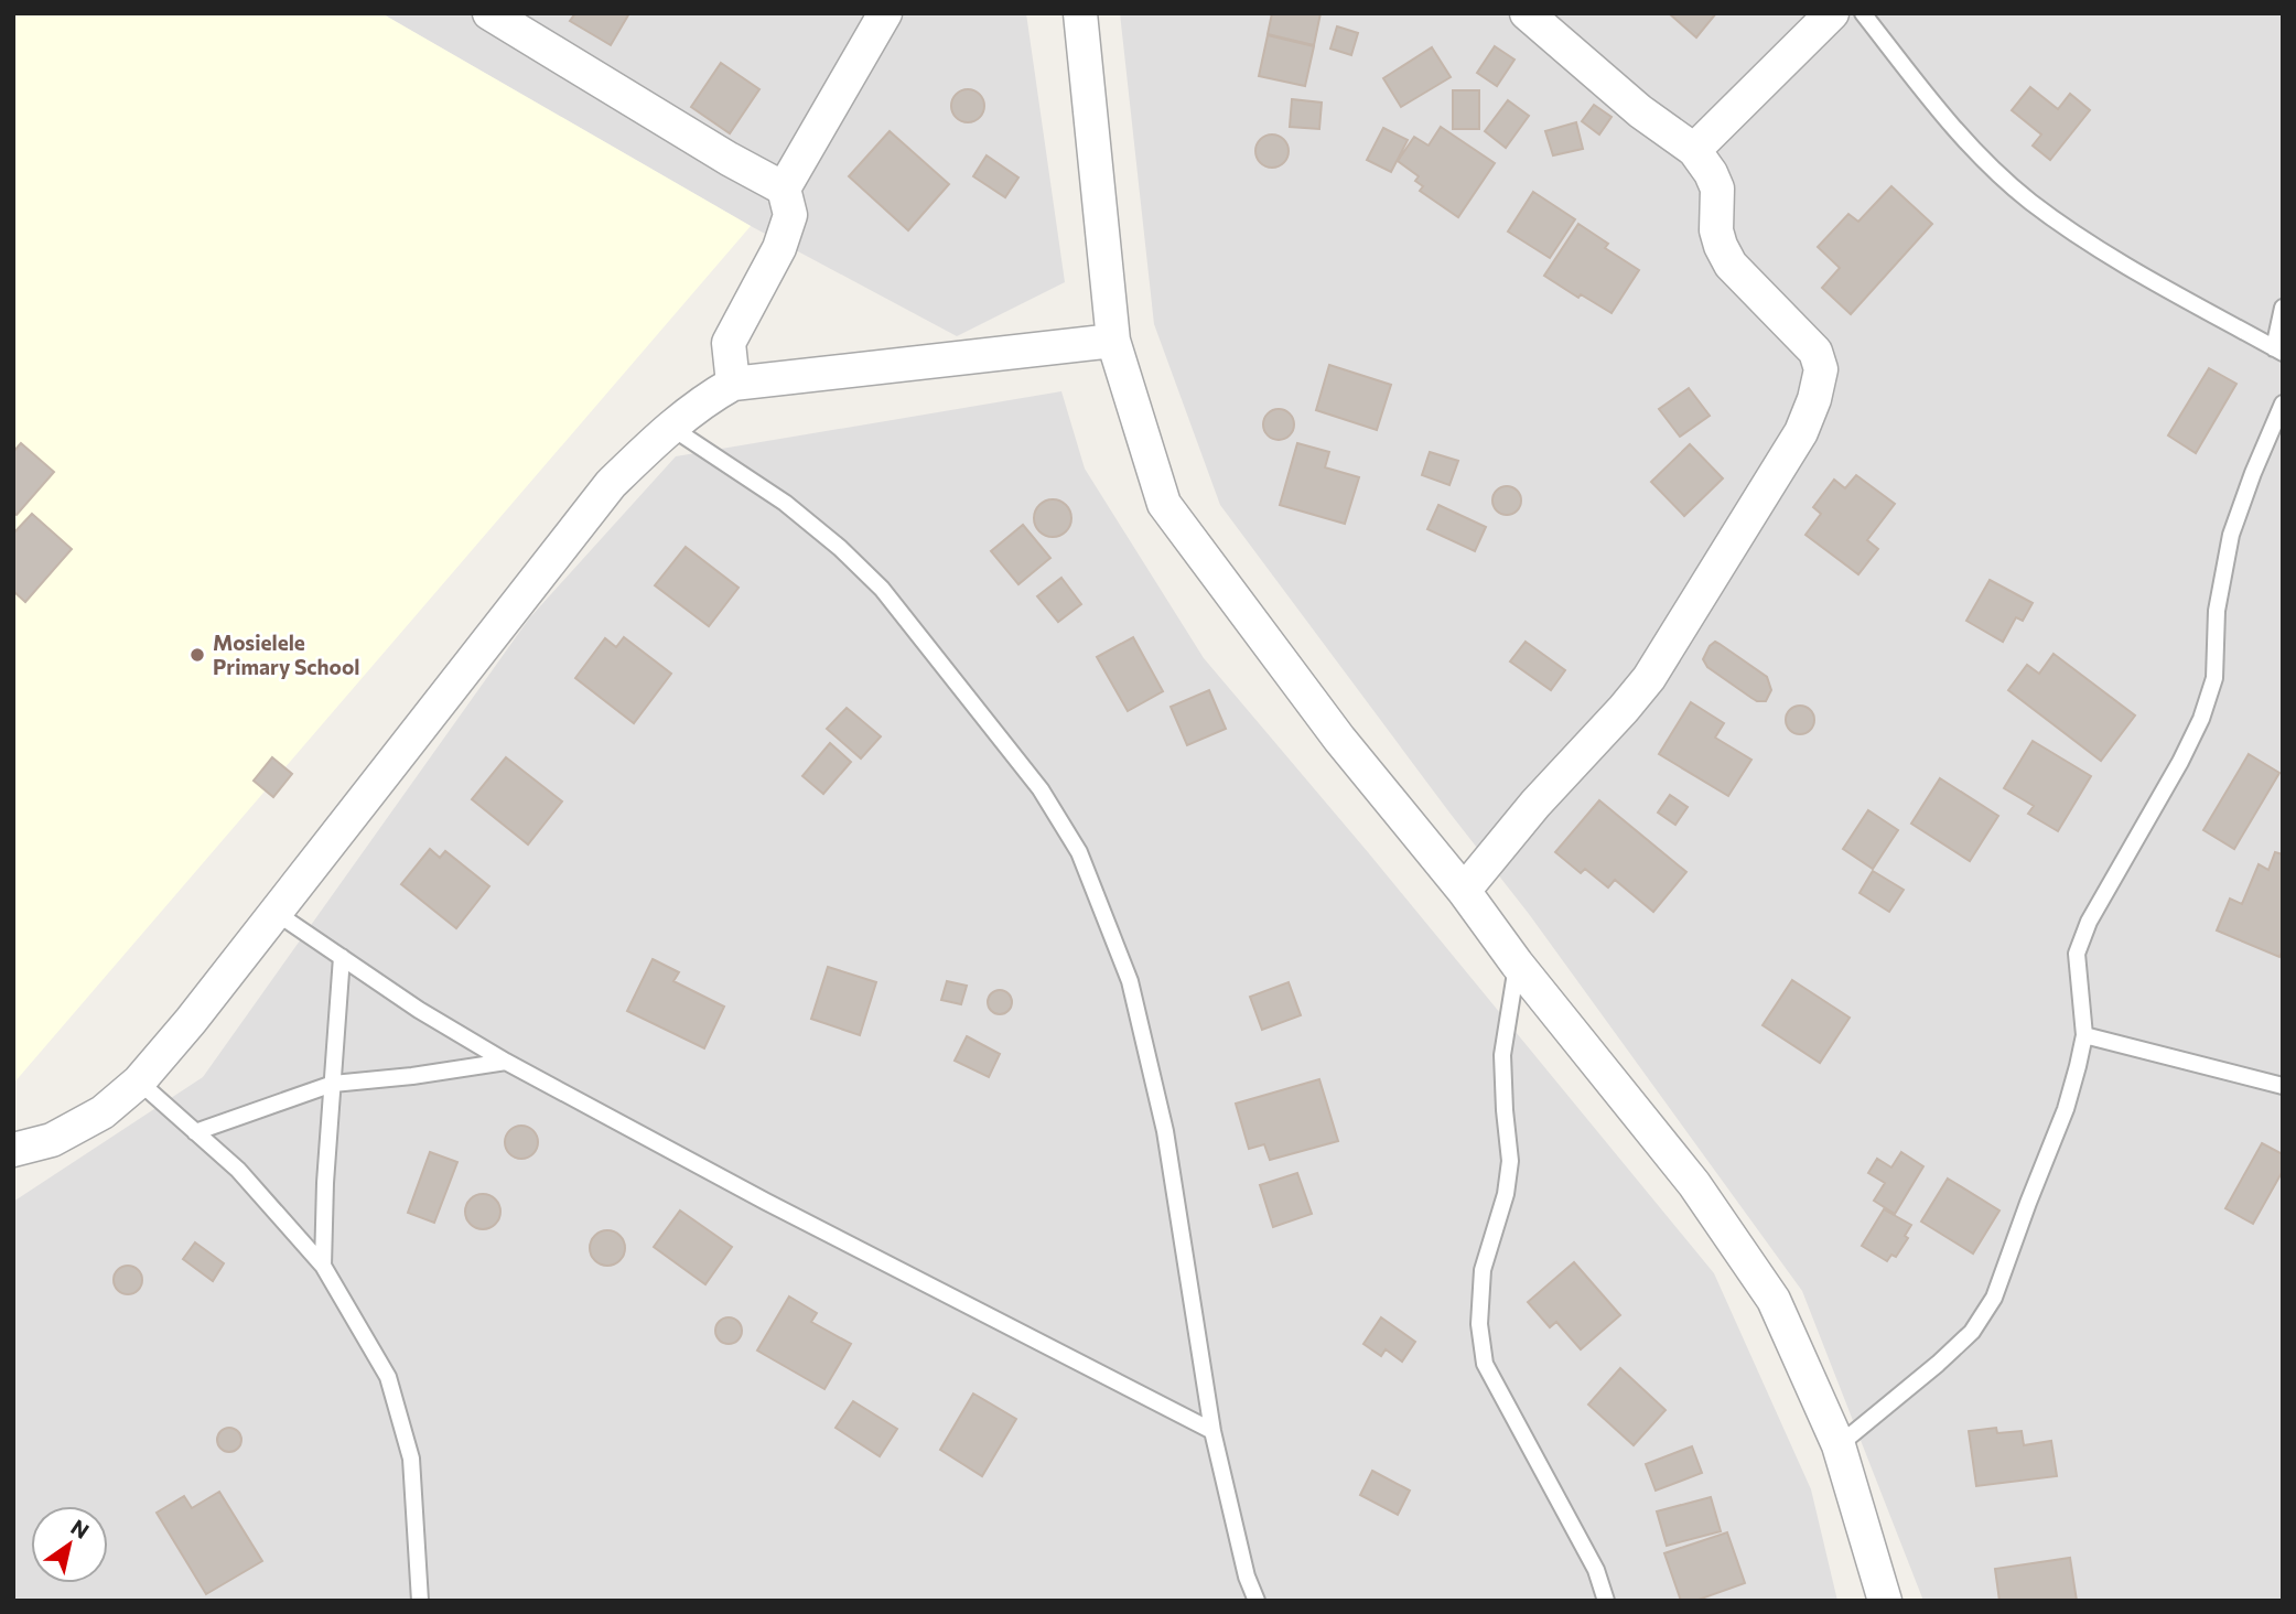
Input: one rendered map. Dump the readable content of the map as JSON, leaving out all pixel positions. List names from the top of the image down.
{
  "places": ["Mosielele Primary School"],
  "north": "top right"
}
